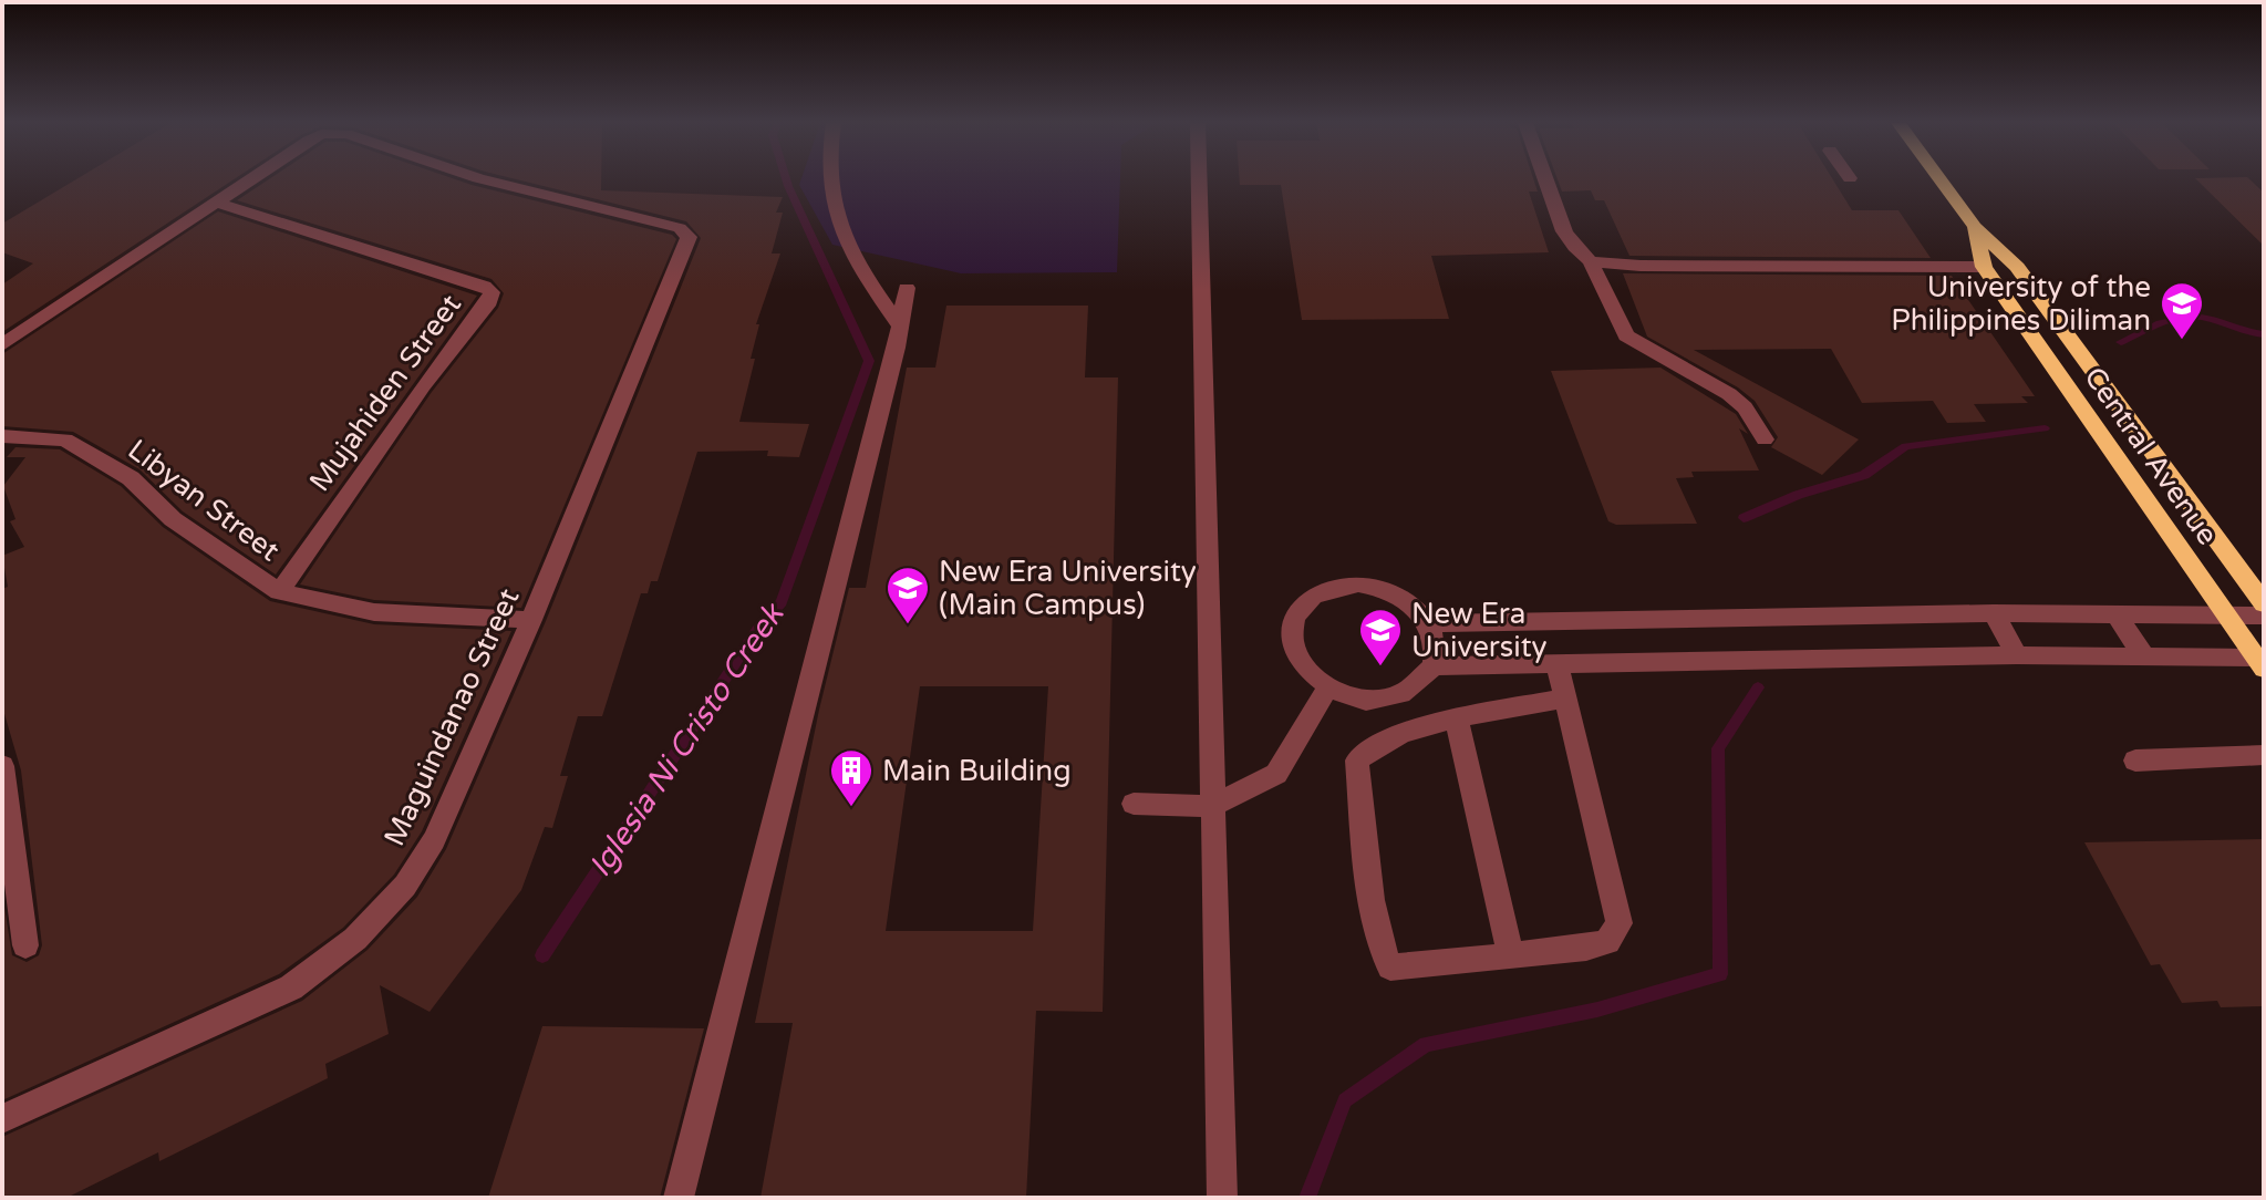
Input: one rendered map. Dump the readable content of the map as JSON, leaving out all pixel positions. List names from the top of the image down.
{
  "streets": {
    "main road": ["Central Avenue"],
    "street": ["Mujahiden Street", "Libyan Street", "Maguindanao Street"]
  },
  "crossings": [
    ["Mujahiden Street", "Libyan Street"],
    ["Mujahiden Street", "Maguindanao Street"],
    ["Libyan Street", "Maguindanao Street"]
  ],
  "water": ["Iglesia Ni Cristo Creek"],
  "places": {
    "school or university": ["University of the Philippines Diliman", "New Era University (Main Campus)", "New Era University"],
    "building": ["Main Building"]
  }
}
